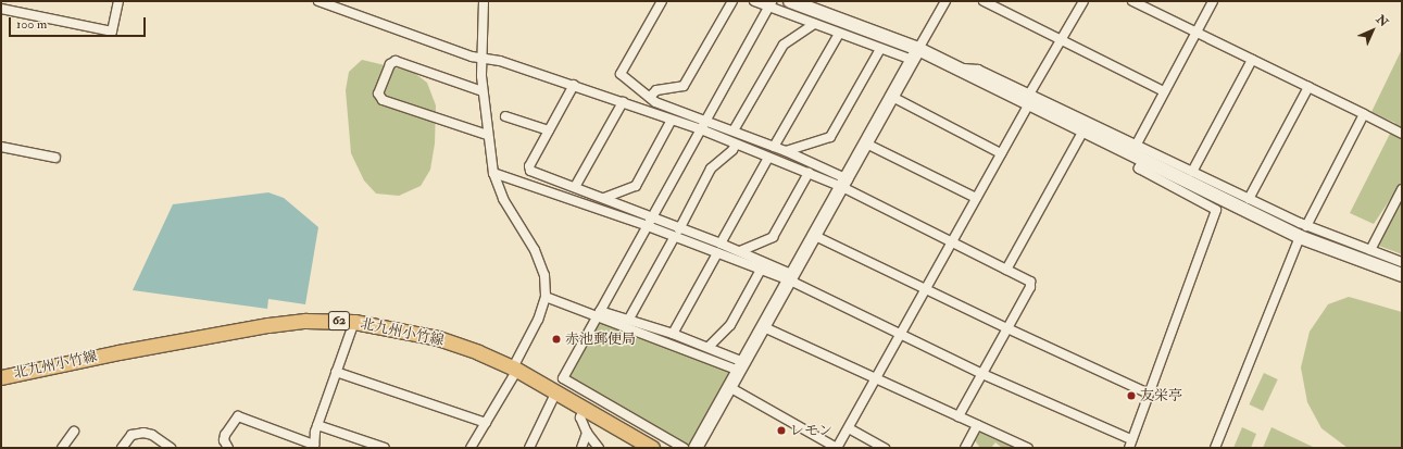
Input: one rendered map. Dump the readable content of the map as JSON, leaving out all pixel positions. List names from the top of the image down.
{
  "streets": {
    "main road": ["62", "北九州小竹線"]
  },
  "places": ["赤池郵便局", "友栄亭", "レモン"],
  "scale_bar": "100 m",
  "north": "top right"
}
